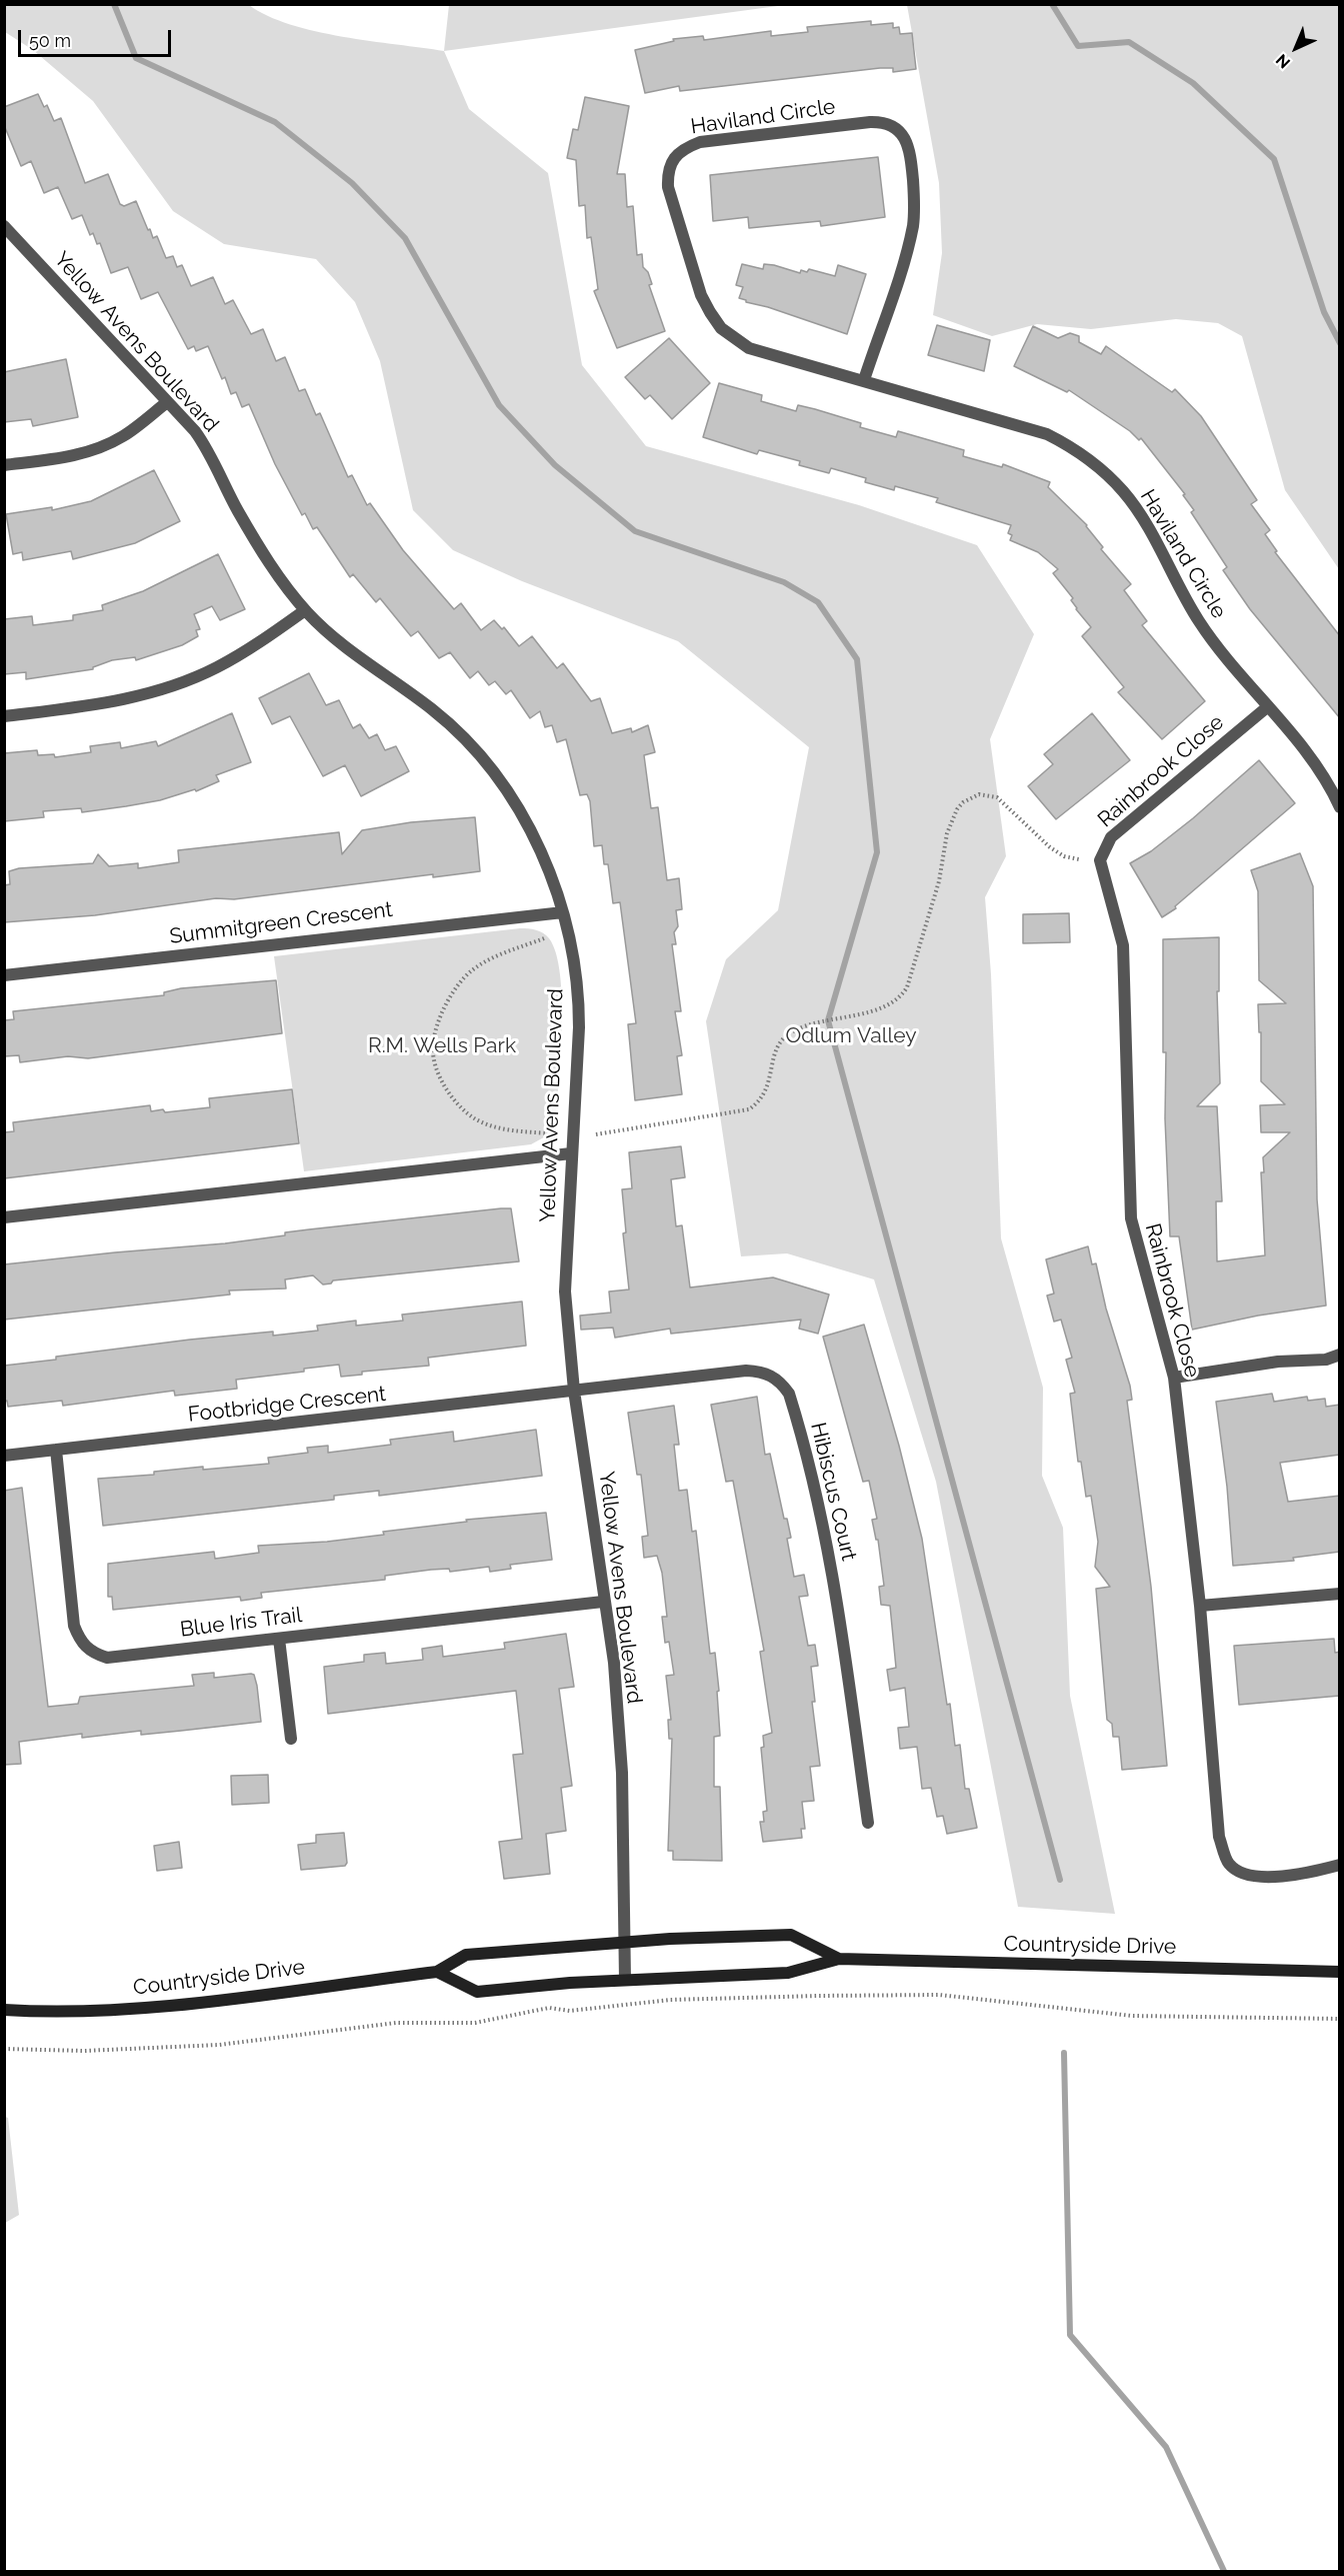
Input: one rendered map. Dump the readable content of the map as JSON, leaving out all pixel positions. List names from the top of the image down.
{
  "streets": {
    "main road": ["Countryside Drive"],
    "street": [
      "Haviland Circle",
      "Yellow Avens Boulevard",
      "Rainbrook Close",
      "Summitgreen Crescent",
      "Footbridge Crescent",
      "Hibiscus Court",
      "Blue Iris Trail"
    ]
  },
  "crossings": [
    ["Haviland Circle", "Rainbrook Close"],
    ["Yellow Avens Boulevard", "Summitgreen Crescent"],
    ["Yellow Avens Boulevard", "Footbridge Crescent"],
    ["Yellow Avens Boulevard", "Hibiscus Court"],
    ["Yellow Avens Boulevard", "Blue Iris Trail"],
    ["Yellow Avens Boulevard", "Countryside Drive"],
    ["Footbridge Crescent", "Hibiscus Court"],
    ["Footbridge Crescent", "Blue Iris Trail"]
  ],
  "parks": ["Odlum Valley", "R.M. Wells Park"],
  "scale_bar": "50 m",
  "north": "bottom left"
}
